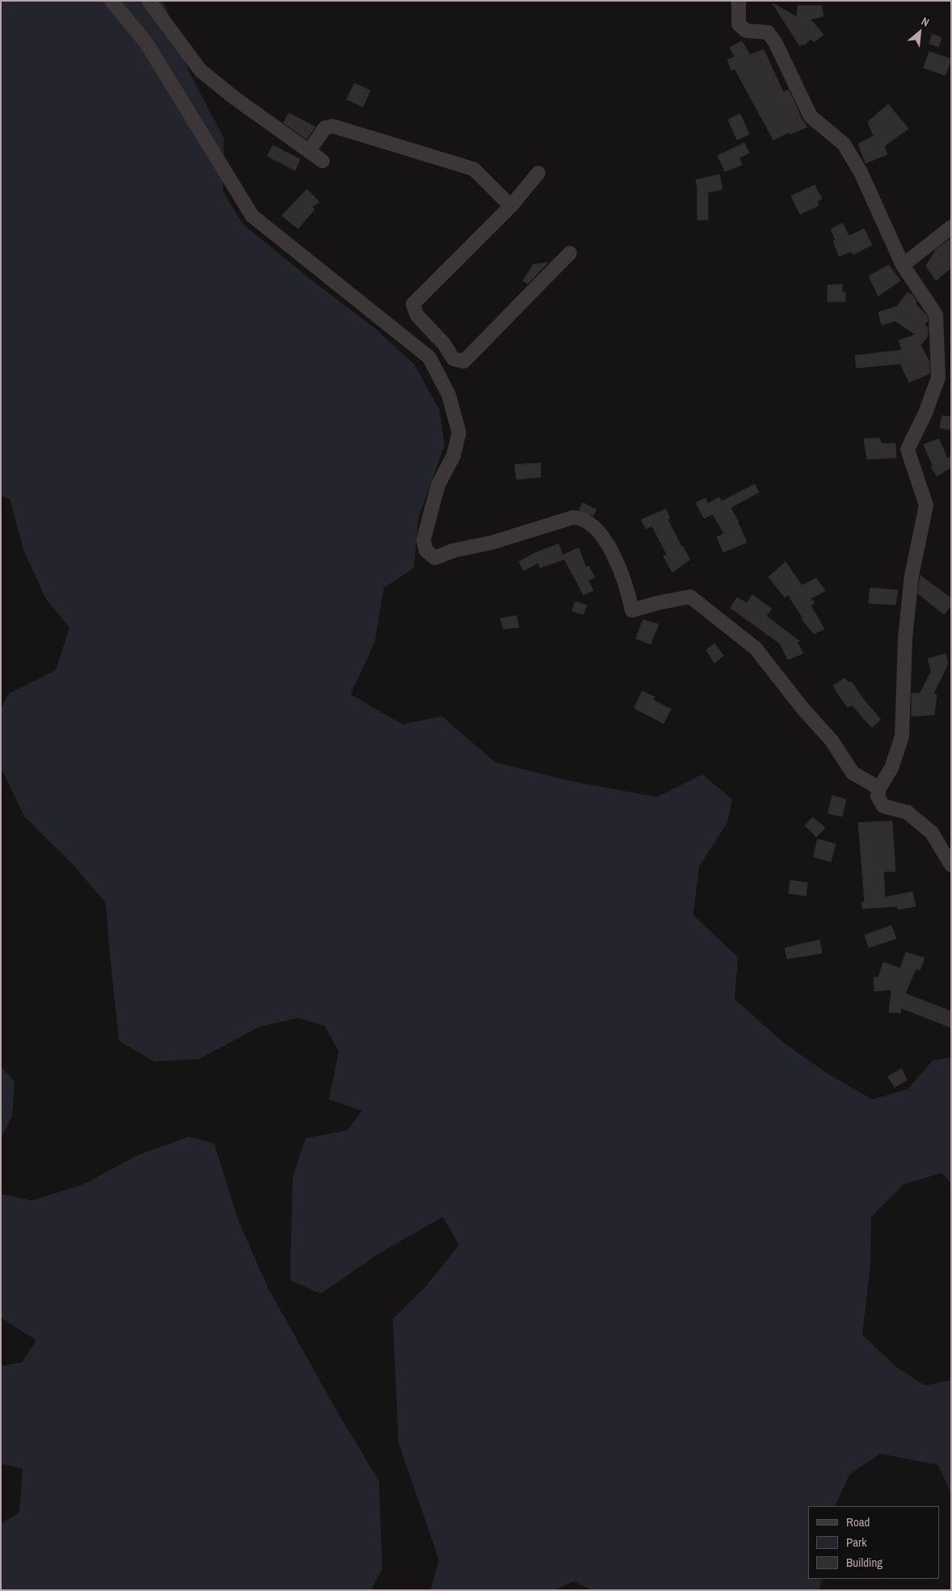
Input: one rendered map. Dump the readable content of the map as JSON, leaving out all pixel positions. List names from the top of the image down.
{
  "legend": ["Road", "Park", "Building"],
  "north": "top right"
}
